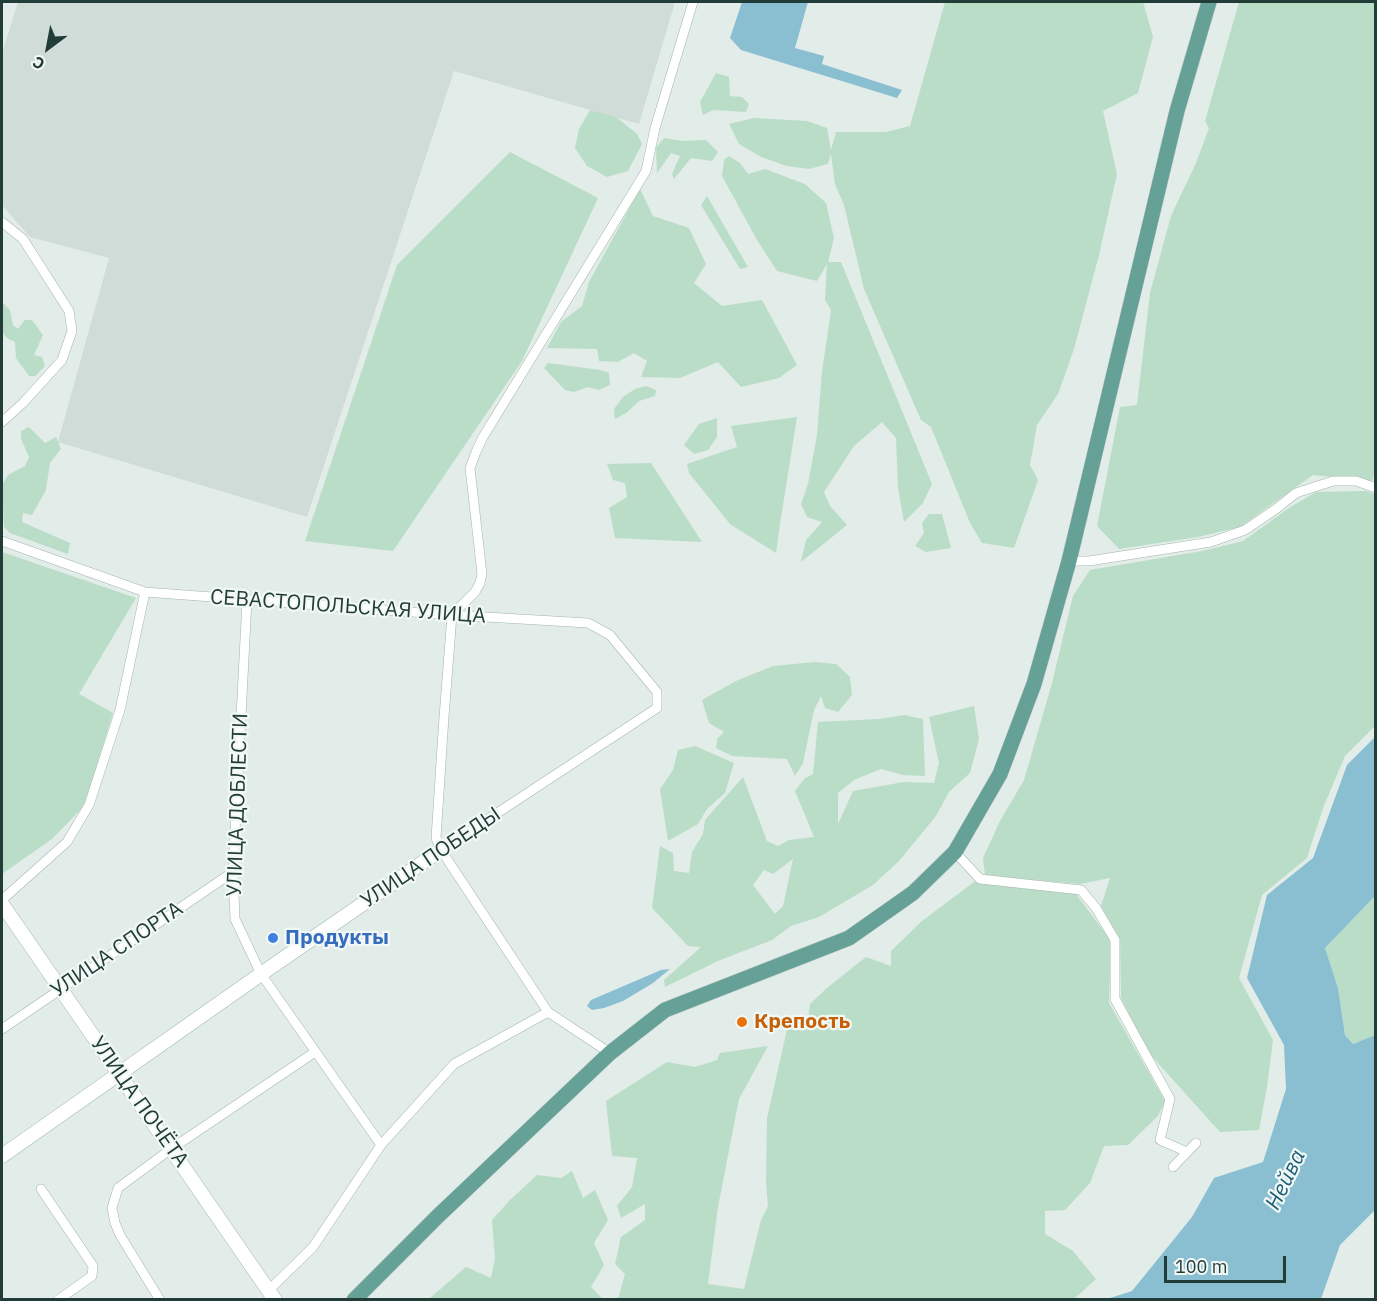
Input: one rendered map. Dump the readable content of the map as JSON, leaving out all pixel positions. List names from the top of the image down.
{
  "streets": {
    "street": [
      "СЕВАСТОПОЛЬСКАЯ УЛИЦА",
      "УЛИЦА ДОБЛЕСТИ",
      "УЛИЦА ПОБЕДЫ",
      "УЛИЦА СПОРТА",
      "УЛИЦА ПОЧЁТА"
    ]
  },
  "crossings": [
    ["СЕВАСТОПОЛЬСКАЯ УЛИЦА", "УЛИЦА ДОБЛЕСТИ"],
    ["СЕВАСТОПОЛЬСКАЯ УЛИЦА", "УЛИЦА ПОБЕДЫ"],
    ["УЛИЦА ДОБЛЕСТИ", "УЛИЦА ПОБЕДЫ"],
    ["УЛИЦА ДОБЛЕСТИ", "УЛИЦА СПОРТА"],
    ["УЛИЦА ПОБЕДЫ", "УЛИЦА ПОЧЁТА"],
    ["УЛИЦА СПОРТА", "УЛИЦА ПОЧЁТА"]
  ],
  "water": ["Нейва"],
  "places": ["Продукты", "Крепость"],
  "scale_bar": "100 m",
  "north": "bottom left"
}
